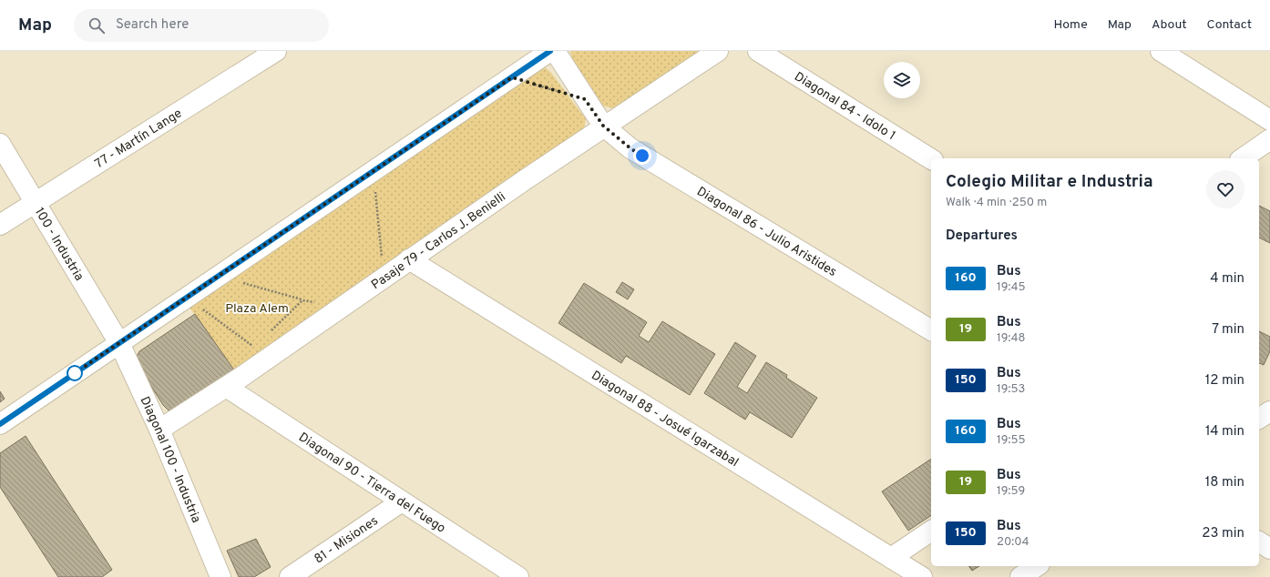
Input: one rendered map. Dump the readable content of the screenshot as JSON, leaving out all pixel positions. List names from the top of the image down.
{
  "streets": {
    "street": [
      "Diagonal 84 - Idolo 1",
      "77 - Martín Lange",
      "Diagonal 86 - Julio Aristides",
      "Pasaje 79 - Carlos J. Benielli",
      "100 - Industria",
      "Diagonal 88 - Josué Igarzabal",
      "Diagonal 100 - Industria",
      "Diagonal 90 - Tierra del Fuego",
      "81 - Misiones"
    ]
  },
  "crossings": [
    ["77 - Martín Lange", "100 - Industria"],
    ["Diagonal 86 - Julio Aristides", "Pasaje 79 - Carlos J. Benielli"],
    ["Pasaje 79 - Carlos J. Benielli", "Diagonal 88 - Josué Igarzabal"],
    ["Pasaje 79 - Carlos J. Benielli", "Diagonal 100 - Industria"],
    ["Pasaje 79 - Carlos J. Benielli", "Diagonal 90 - Tierra del Fuego"],
    ["100 - Industria", "Diagonal 100 - Industria"],
    ["Diagonal 90 - Tierra del Fuego", "81 - Misiones"]
  ],
  "parks": ["Plaza Alem"],
  "lines": ["bus line 160"],
  "page": {
    "header": "Map",
    "search": "Search here",
    "nav": [
      "Home",
      "Map",
      "About",
      "Contact"
    ],
    "heading": [
      ["Colegio Militar e Industria", "Walk · 4 min · 250 m"],
      "Departures"
    ],
    "list": [
      {
        "mark": "160",
        "name": "Bus",
        "note": "19:45",
        "value": "4 min"
      },
      {
        "mark": "19",
        "name": "Bus",
        "note": "19:48",
        "value": "7 min"
      },
      {
        "mark": "150",
        "name": "Bus",
        "note": "19:53",
        "value": "12 min"
      },
      {
        "mark": "160",
        "name": "Bus",
        "note": "19:55",
        "value": "14 min"
      },
      {
        "mark": "19",
        "name": "Bus",
        "note": "19:59",
        "value": "18 min"
      },
      {
        "mark": "150",
        "name": "Bus",
        "note": "20:04",
        "value": "23 min"
      }
    ]
  }
}
